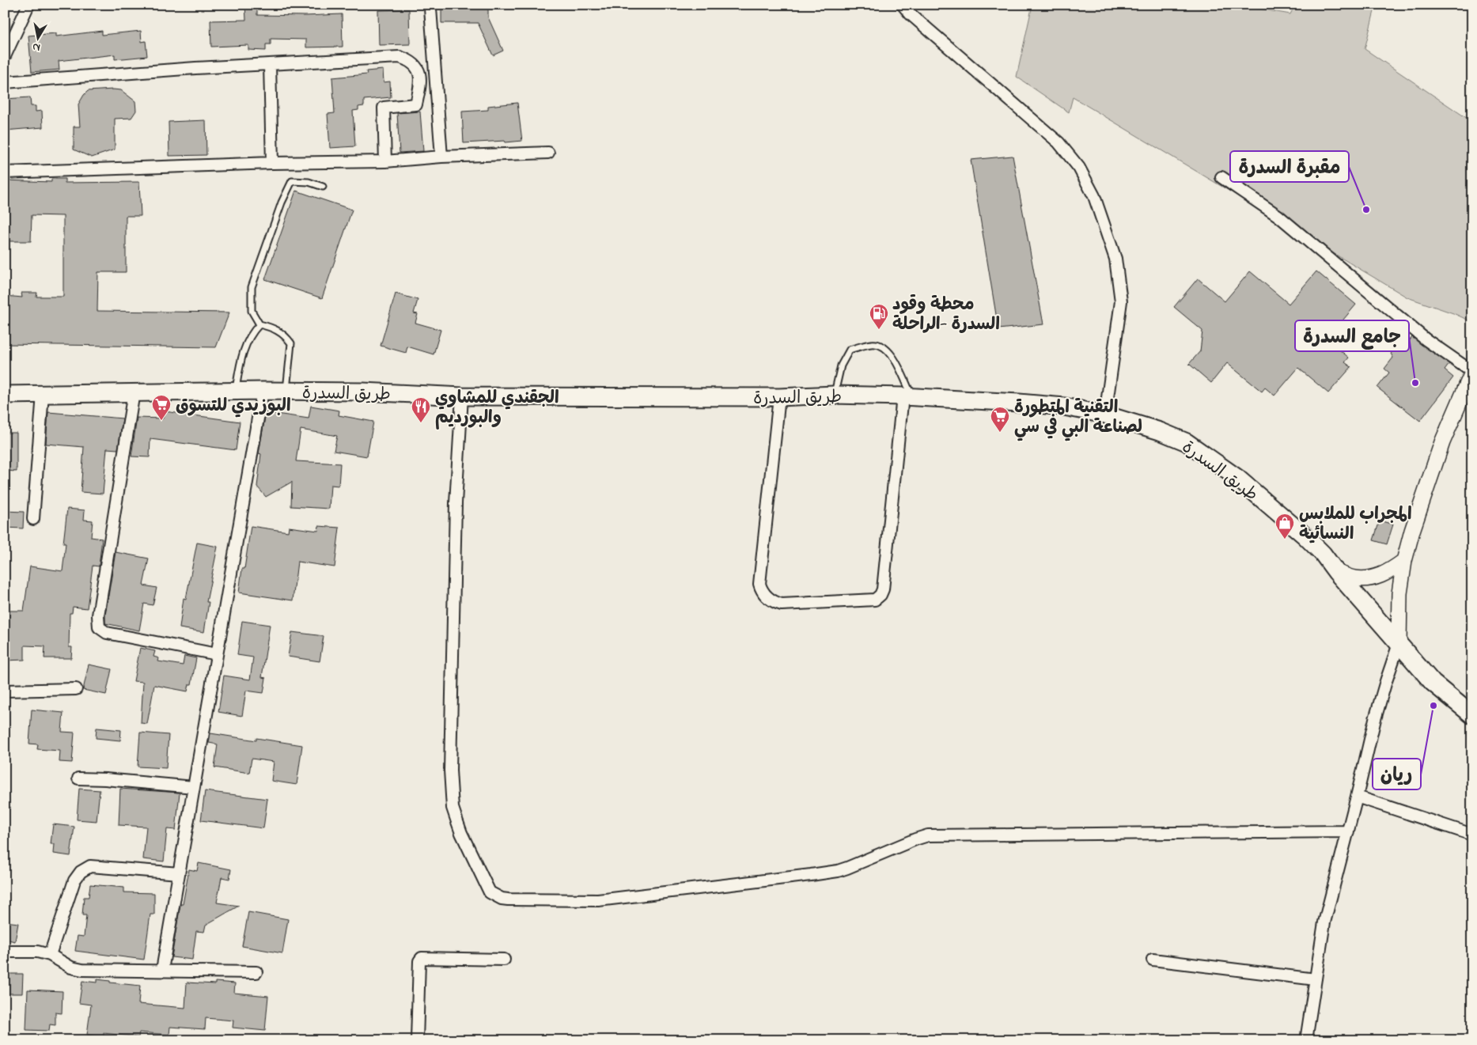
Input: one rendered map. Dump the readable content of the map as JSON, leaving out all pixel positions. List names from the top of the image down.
{
  "streets": {
    "main road": ["طريق السدرة"]
  },
  "places": {
    "other": ["مقبرة السدرة", "جامع السدرة", "ريان"],
    "fuel station": ["محطة وقود السدرة -الراحلة"],
    "supermarket": ["البوزيدي للتسوق", "التقنية المتطورة لصناعة البي في سي"],
    "restaurant": ["الجقندي للمشاوي والبورديم"],
    "shop": ["المجراب للملابس النسائية"]
  },
  "north": "bottom"
}
